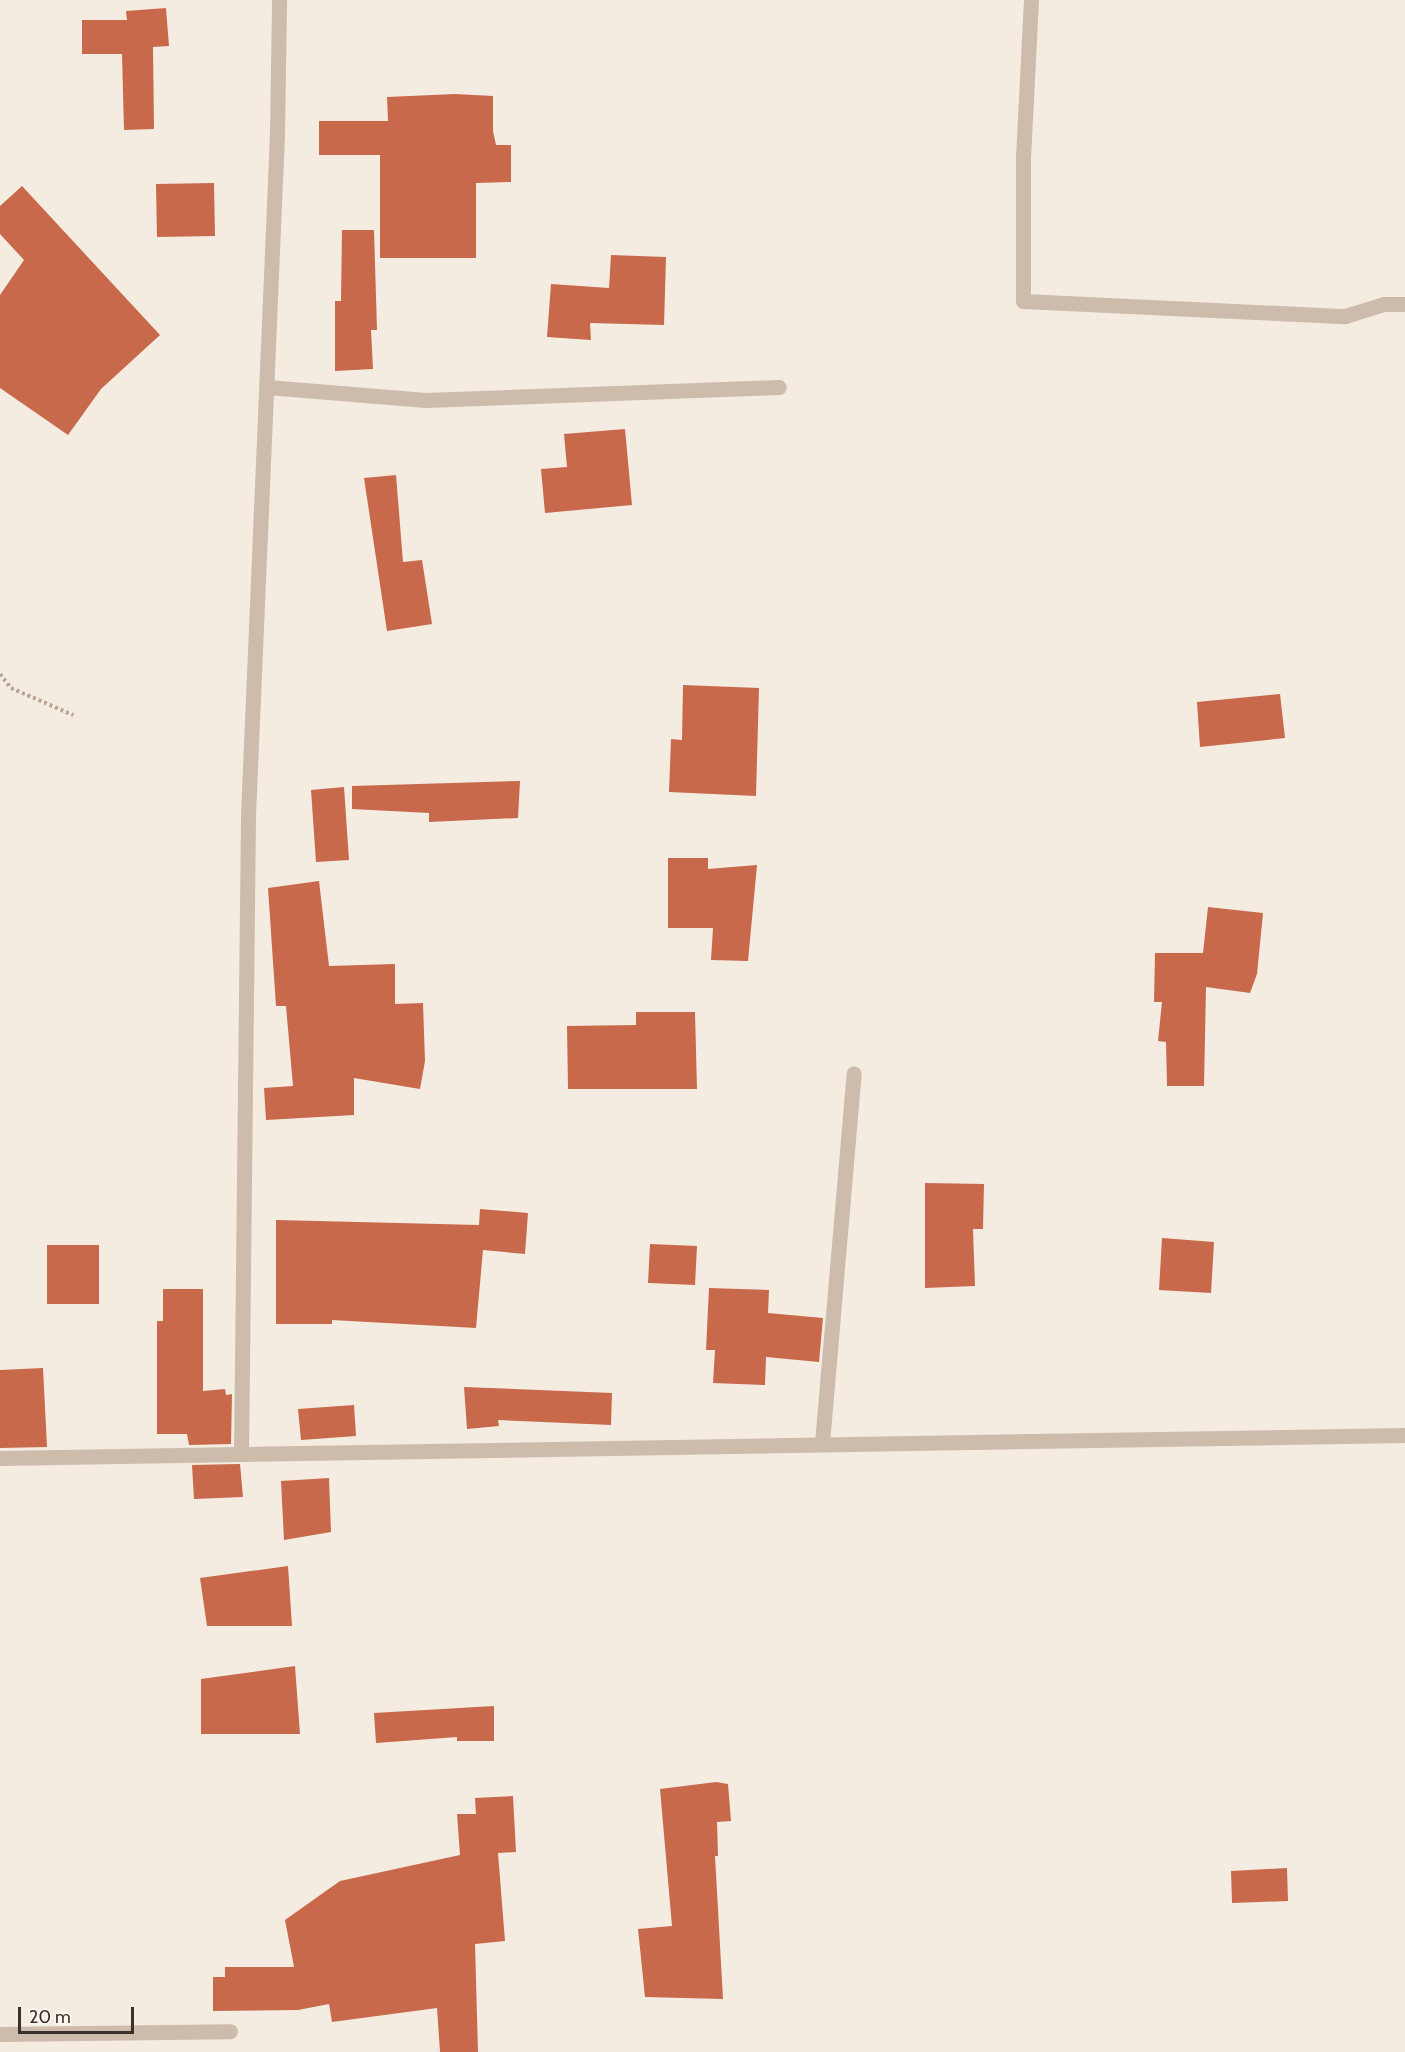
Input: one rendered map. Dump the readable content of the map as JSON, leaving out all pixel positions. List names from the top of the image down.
{
  "scale_bar": "20 m"
}
